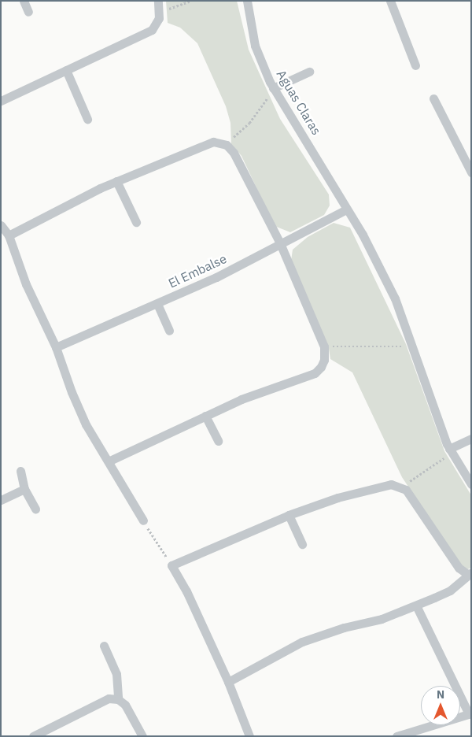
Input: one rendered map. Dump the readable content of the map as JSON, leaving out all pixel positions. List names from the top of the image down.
{
  "streets": {
    "street": ["Aguas Claras", "El Embalse"]
  },
  "crossings": [
    ["Aguas Claras", "El Embalse"]
  ],
  "north": "top"
}
